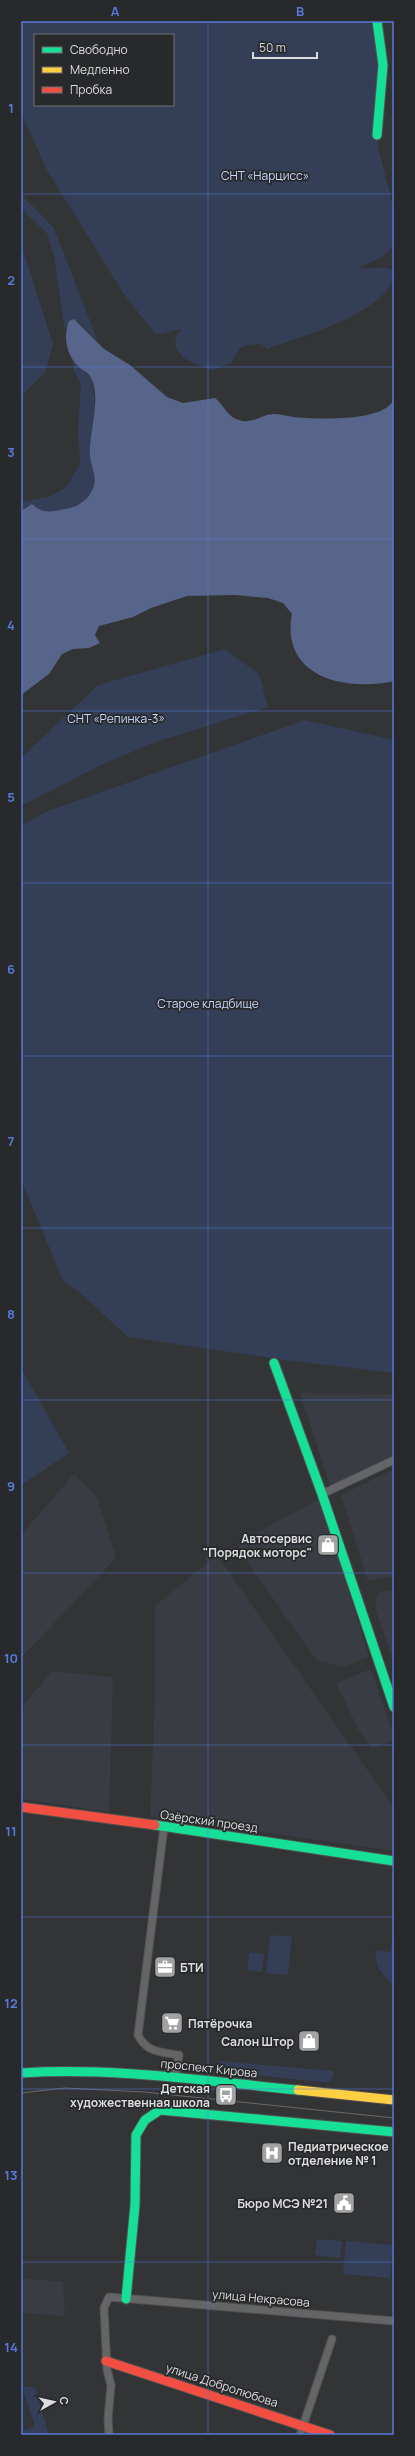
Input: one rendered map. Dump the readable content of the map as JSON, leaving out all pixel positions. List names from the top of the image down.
{
  "streets": {
    "street": [
      "Озёрский проезд",
      "проспект Кирова",
      "улица Некрасова",
      "улица Добролюбова"
    ]
  },
  "crossings": [
    ["улица Некрасова", "улица Добролюбова"]
  ],
  "parks": ["СНТ «Нарцисс»", "СНТ «Репинка-3»", "Старое кладбище"],
  "places": {
    "shop": ["Автосервис \"Порядок моторс\"", "Салон Штор"],
    "office": ["БТИ"],
    "supermarket": ["Пятёрочка"],
    "bus stop": ["Детская художественная школа"],
    "hospital": ["Педиатрическое отделение № 1"],
    "public building": ["Бюро МСЭ №21"]
  },
  "legend": ["Свободно", "Медленно", "Пробка"],
  "scale_bar": "50 m",
  "north": "right",
  "grid": {
    "columns": ["A", "B"],
    "rows": [
      "1",
      "2",
      "3",
      "4",
      "5",
      "6",
      "7",
      "8",
      "9",
      "10",
      "11",
      "12",
      "13",
      "14"
    ]
  }
}
